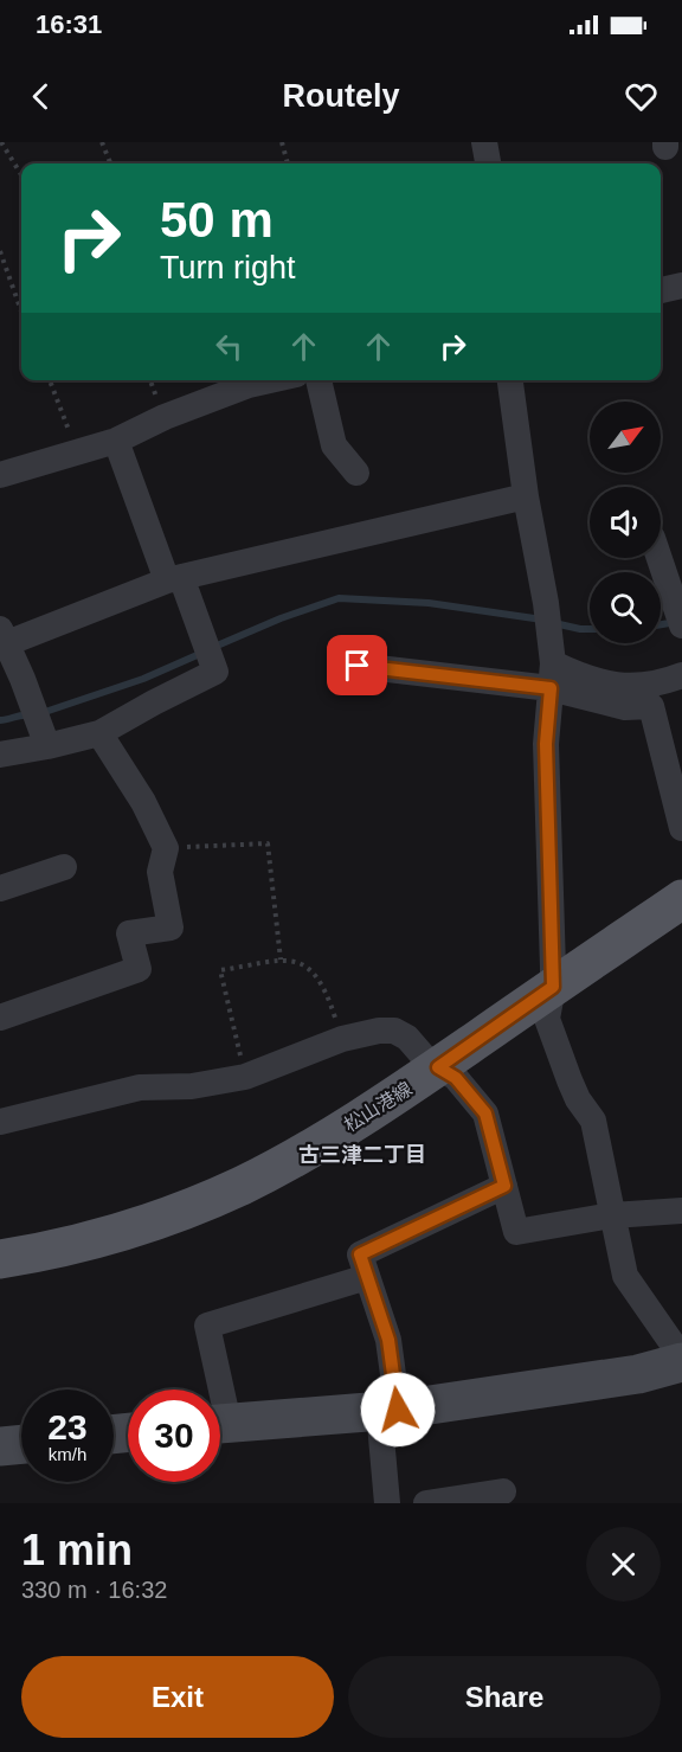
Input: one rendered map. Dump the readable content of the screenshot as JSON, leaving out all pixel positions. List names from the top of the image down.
{
  "streets": {
    "main road": ["松山港線"]
  },
  "districts": ["古三津二丁目"],
  "north": "top right",
  "page": {
    "status": "16:31",
    "header": "Routely",
    "turn": ["50 m", "Turn right"],
    "speed": "23 km/h",
    "limit": "30",
    "heading": ["1 min", "330 m · 16:32"],
    "buttons": ["Exit", "Share"]
  }
}
